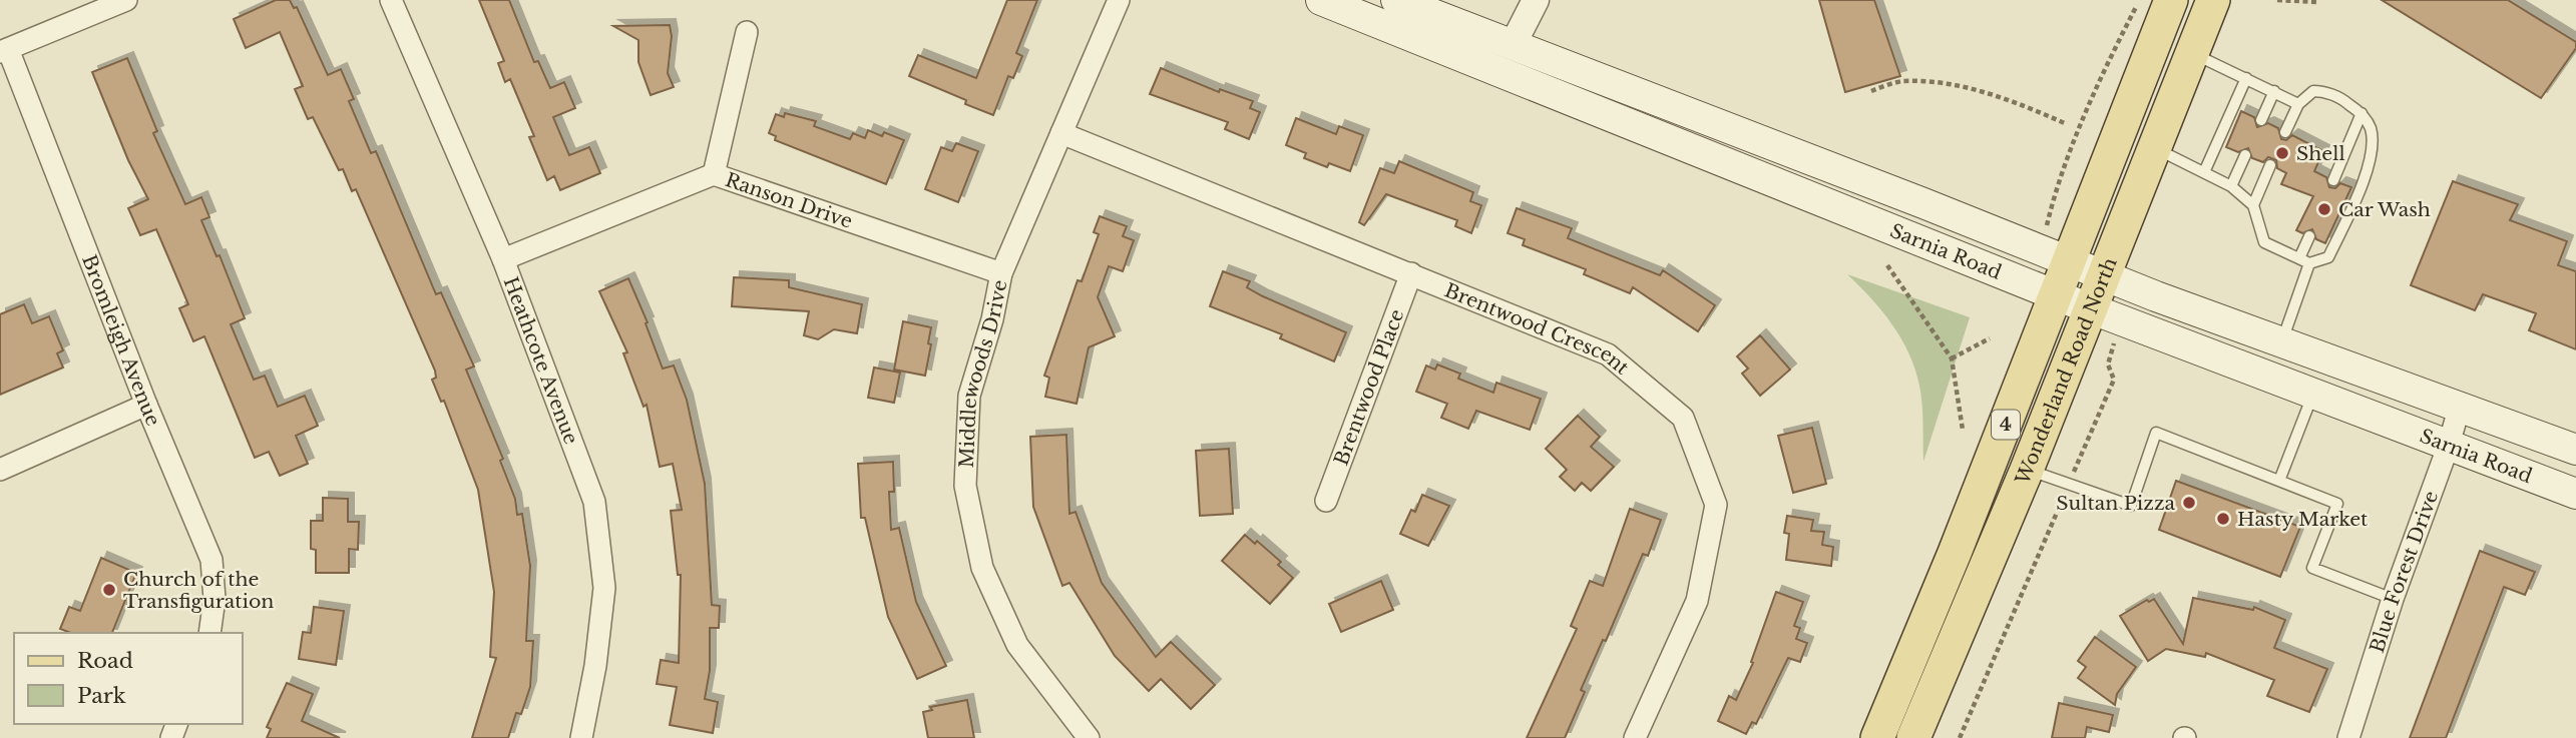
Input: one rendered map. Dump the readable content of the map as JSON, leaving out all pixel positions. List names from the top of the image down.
{
  "streets": {
    "main road": ["Sarnia Road", "Wonderland Road North", "4"],
    "street": [
      "Ranson Drive",
      "Brentwood Crescent",
      "Bromleigh Avenue",
      "Heathcote Avenue",
      "Middlewoods Drive",
      "Brentwood Place",
      "Blue Forest Drive"
    ]
  },
  "crossings": [
    ["Ranson Drive", "Heathcote Avenue"],
    ["Ranson Drive", "Middlewoods Drive"],
    ["Sarnia Road", "Wonderland Road North"],
    ["Sarnia Road", "Blue Forest Drive"],
    ["Brentwood Crescent", "Middlewoods Drive"],
    ["Brentwood Crescent", "Brentwood Place"]
  ],
  "places": [
    "Shell",
    "Car Wash",
    "Sultan Pizza",
    "Hasty Market",
    "Church of the Transfiguration"
  ],
  "legend": ["Road", "Park"]
}
